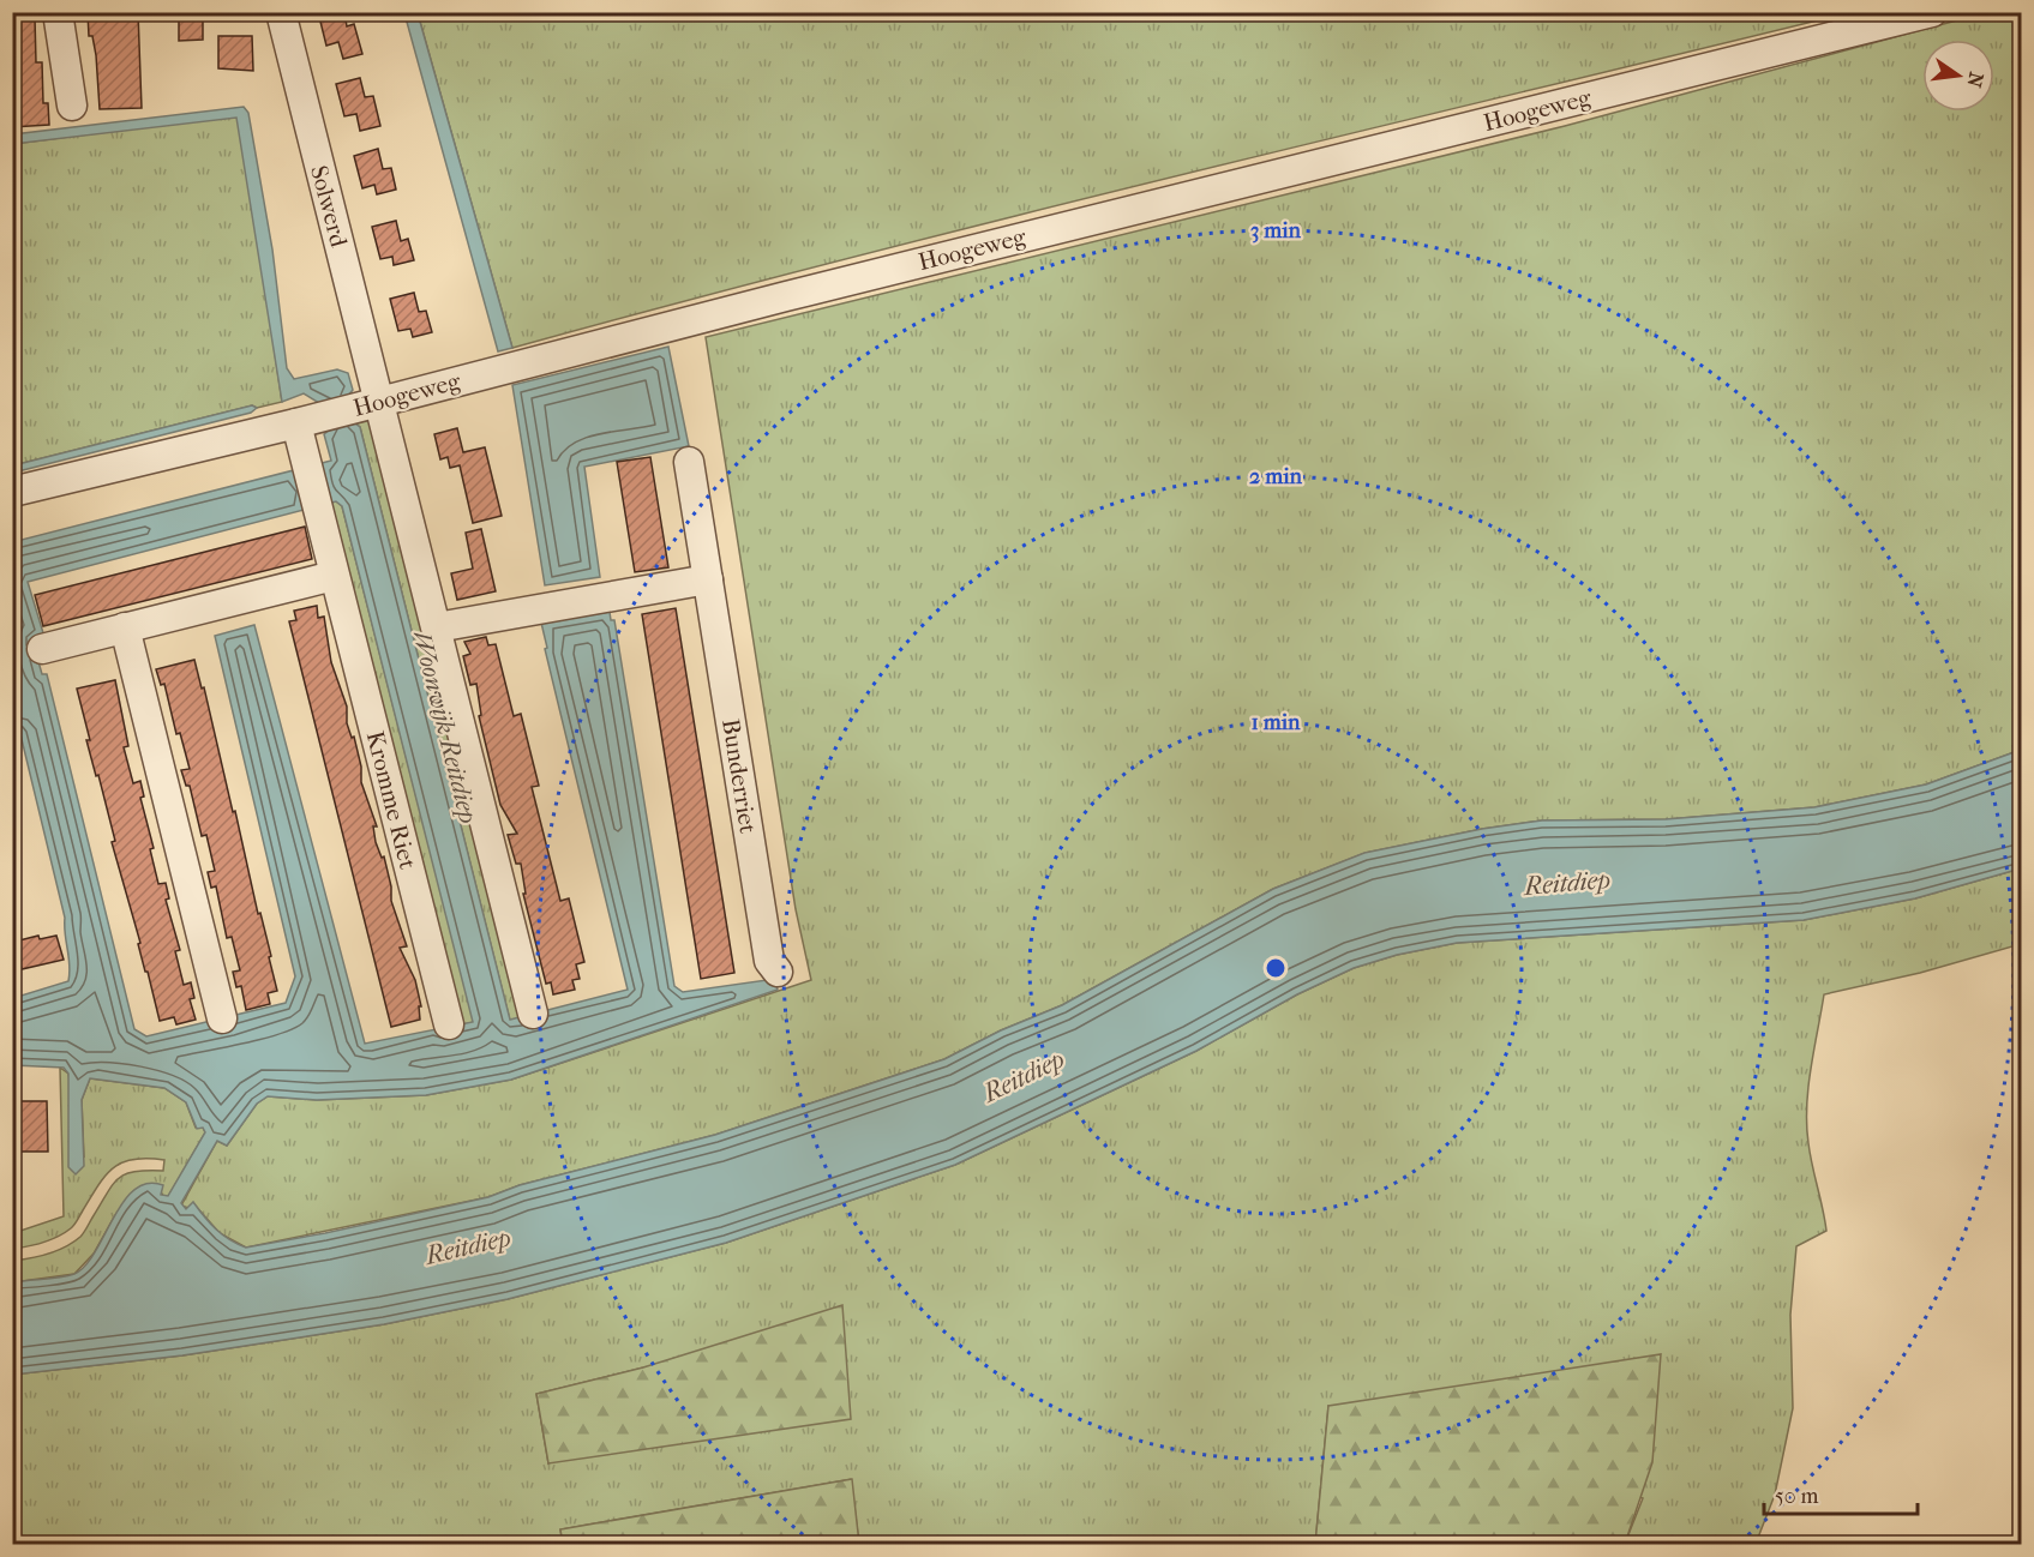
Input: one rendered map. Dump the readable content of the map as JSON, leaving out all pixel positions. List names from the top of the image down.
{
  "streets": {
    "street": [
      "Hoogeweg",
      "Solwerd",
      "Bunderriet",
      "Kromme Riet"
    ]
  },
  "crossings": [
    ["Hoogeweg", "Solwerd"],
    ["Hoogeweg", "Kromme Riet"]
  ],
  "water": ["Woonwijk Reitdiep", "Reitdiep"],
  "scale_bar": "50 m",
  "north": "right",
  "rings": ["3 min", "2 min", "1 min"]
}
